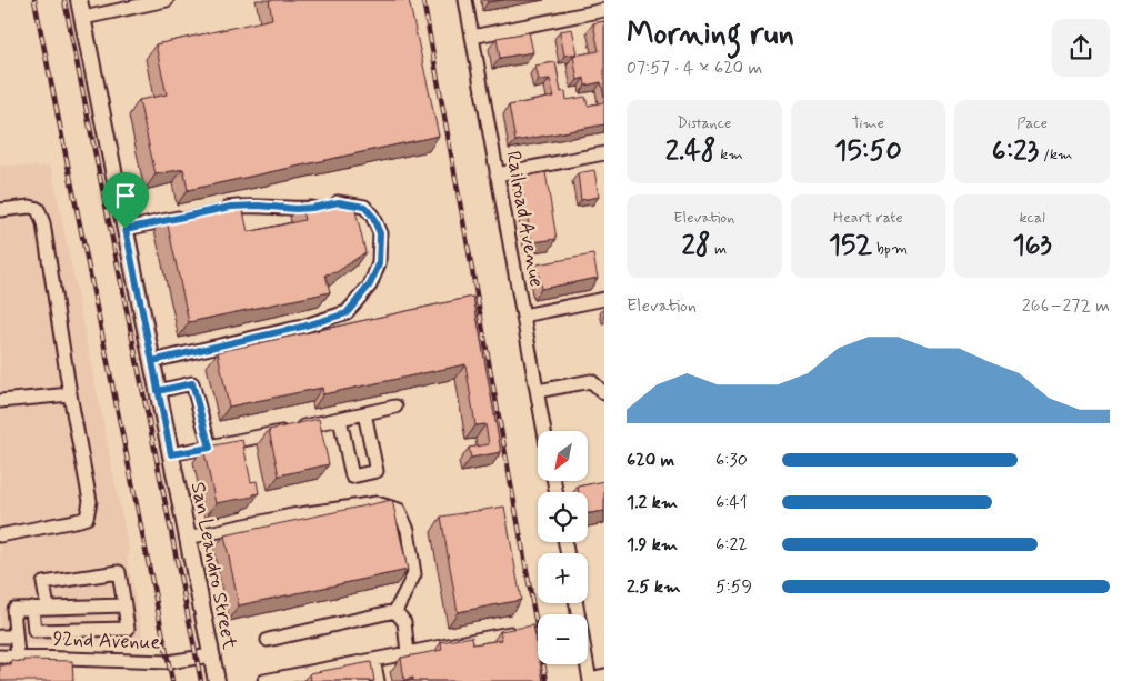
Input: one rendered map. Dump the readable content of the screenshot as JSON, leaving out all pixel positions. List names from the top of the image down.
{
  "streets": {
    "main road": ["San Leandro Street"],
    "street": ["Railroad Avenue", "92nd Avenue"]
  },
  "crossings": [
    ["San Leandro Street", "92nd Avenue"]
  ],
  "north": "bottom left",
  "page": {
    "heading": ["Morning run", "07:57 · 4 × 620 m"],
    "stats": [
      ["Distance", "2.48 km"],
      ["Time", "15:50"],
      ["Pace", "6:23 /km"],
      ["Elevation", "28 m"],
      ["Heart rate", "152 bpm"],
      ["kcal", "163"]
    ],
    "chart": ["Elevation", "266–272 m"],
    "map_buttons": ["+", "−"],
    "list": [
      {
        "name": "620 m",
        "note": "6:30"
      },
      {
        "name": "1.2 km",
        "note": "6:41"
      },
      {
        "name": "1.9 km",
        "note": "6:22"
      },
      {
        "name": "2.5 km",
        "note": "5:59"
      }
    ]
  }
}
